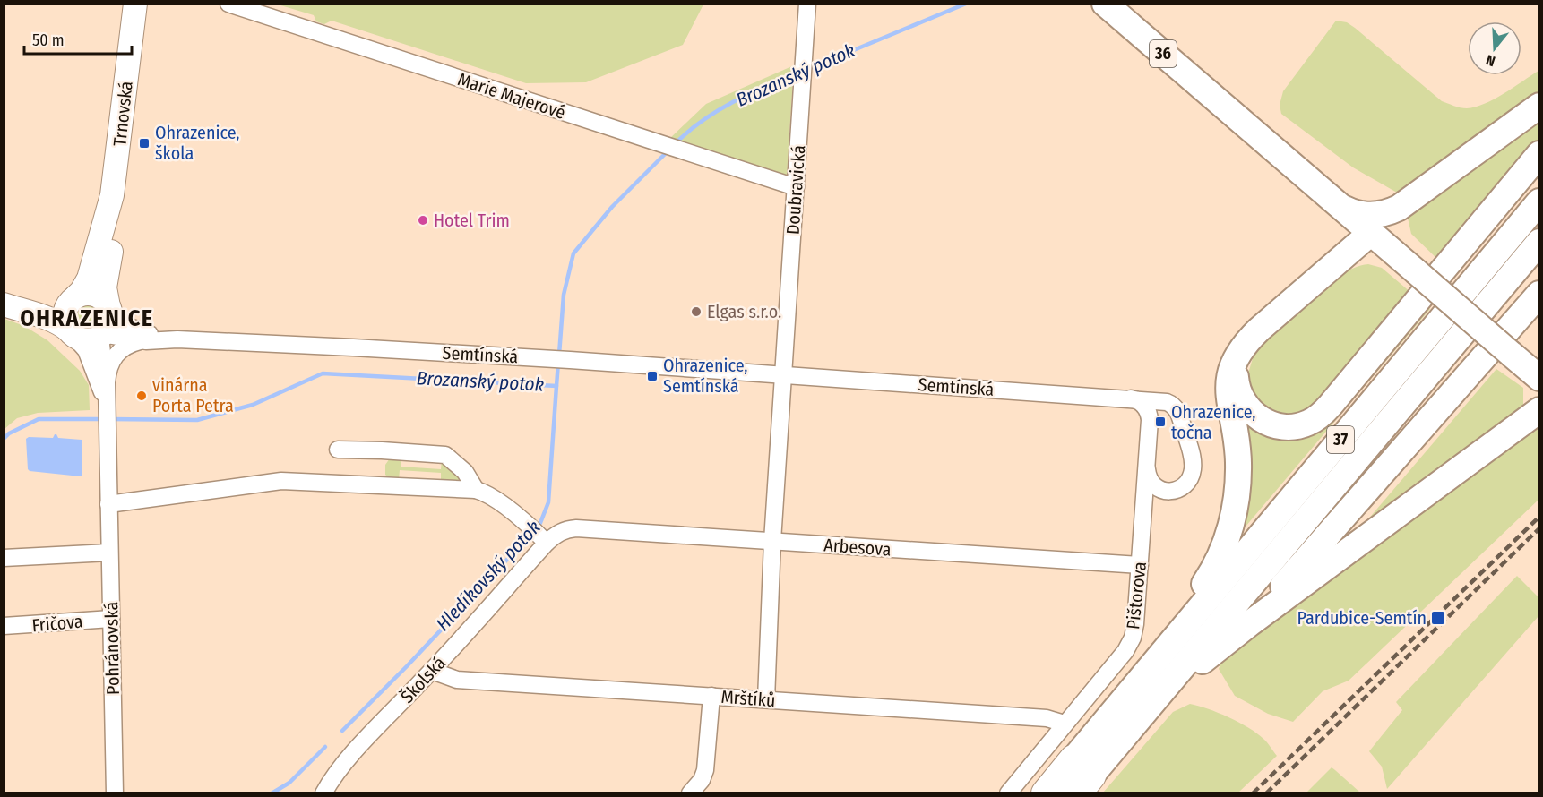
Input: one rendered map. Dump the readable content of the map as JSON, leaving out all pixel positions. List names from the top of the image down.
{
  "streets": {
    "highway": ["37"],
    "main road": ["36"],
    "street": [
      "Marie Majerové",
      "Trnovská",
      "Doubravická",
      "Semtínská",
      "Arbesova",
      "Pištorova",
      "Fričova",
      "Pohránovská",
      "Školská",
      "Mrštíků"
    ]
  },
  "crossings": [
    ["Marie Majerové", "Doubravická"],
    ["Trnovská", "Semtínská"],
    ["Trnovská", "Pohránovská"],
    ["Doubravická", "Semtínská"],
    ["Semtínská", "Pištorova"],
    ["Semtínská", "Pohránovská"],
    ["Arbesova", "Pištorova"],
    ["Arbesova", "Školská"],
    ["Pištorova", "Mrštíků"],
    ["Fričova", "Pohránovská"],
    ["Školská", "Mrštíků"]
  ],
  "districts": ["OHRAZENICE"],
  "water": ["Brozanský potok", "Hledíkovský potok"],
  "places": {
    "transit": [
      "Ohrazenice, škola",
      "Ohrazenice, Semtínská",
      "Ohrazenice, točna",
      "Pardubice-Semtín"
    ],
    "other": ["Hotel Trim", "Elgas s.r.o.", "vinárna Porta Petra"]
  },
  "scale_bar": "50 m",
  "north": "bottom"
}
